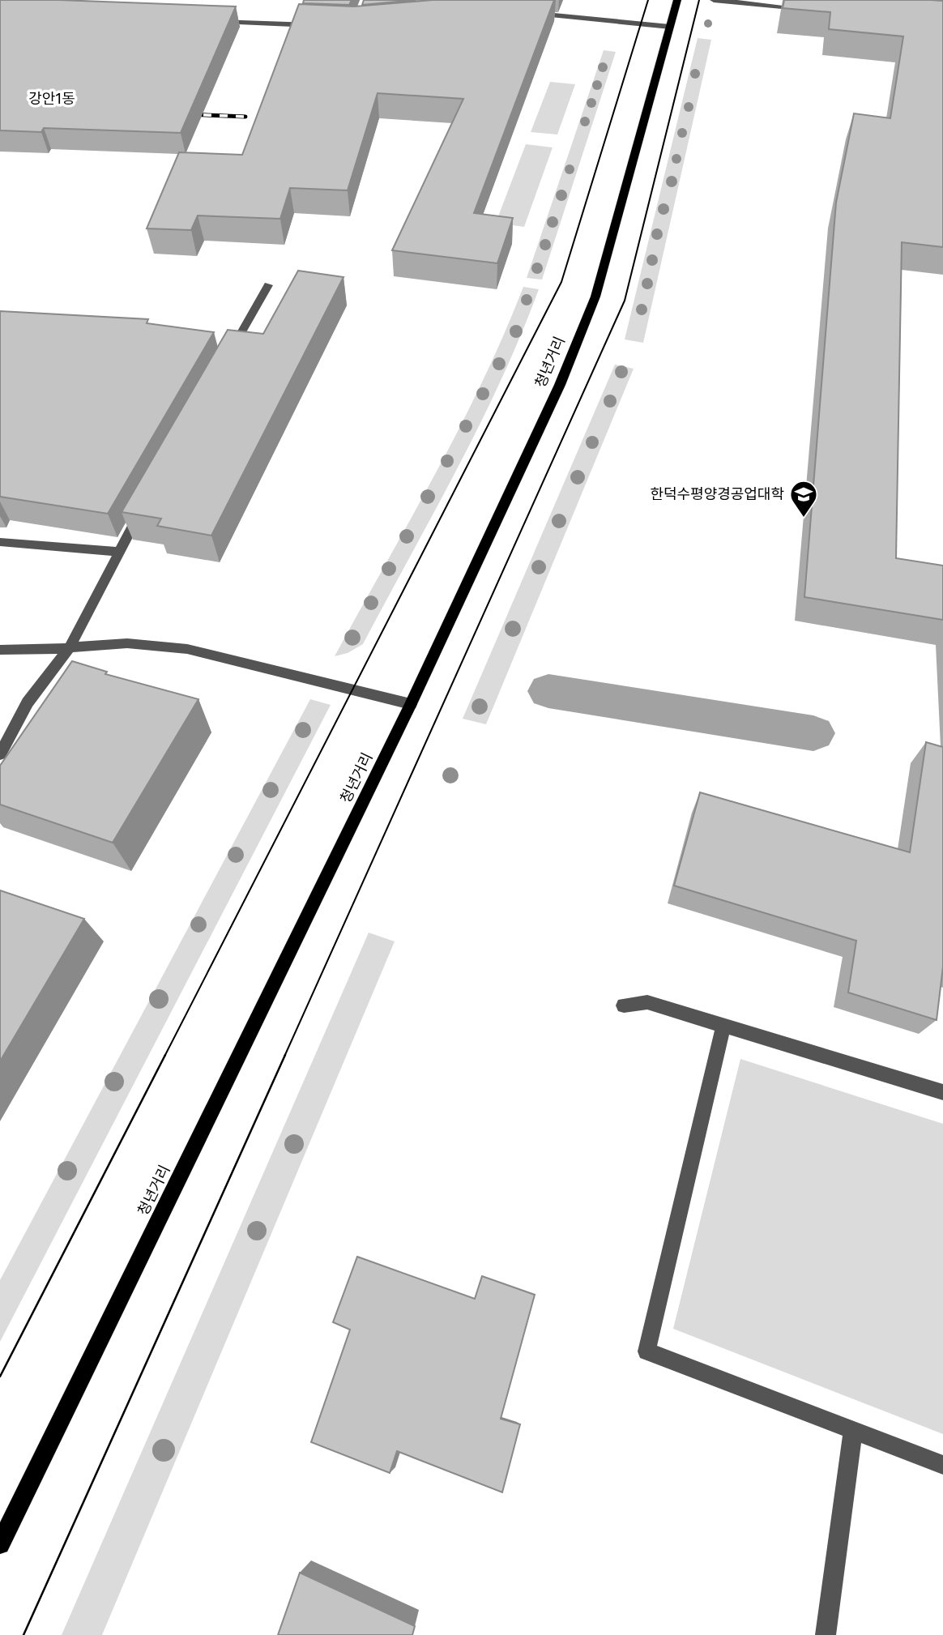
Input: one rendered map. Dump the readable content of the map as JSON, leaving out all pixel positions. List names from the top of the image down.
{
  "streets": {
    "main road": ["청년거리"]
  },
  "districts": ["강안1동"],
  "places": {
    "school or university": ["한덕수평양경공업대학"]
  }
}
